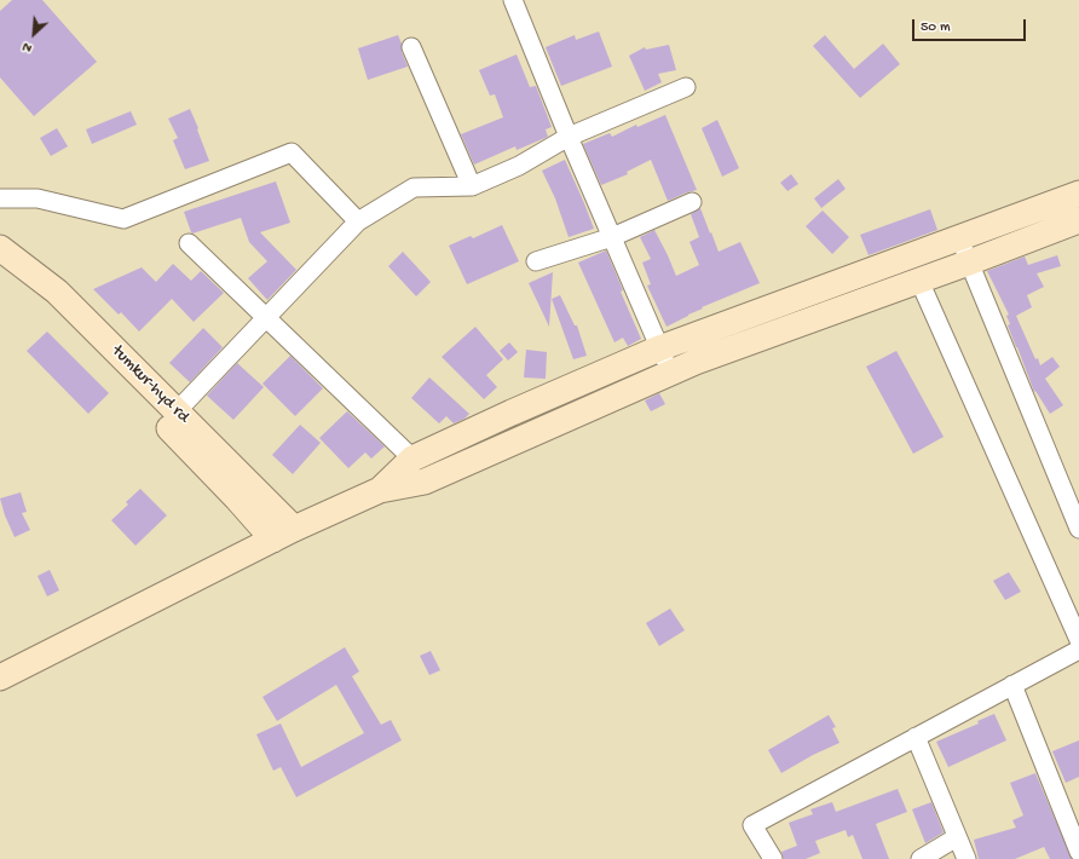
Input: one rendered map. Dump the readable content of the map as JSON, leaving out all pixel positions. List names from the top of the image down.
{
  "streets": {
    "main road": ["tumkur-hyd rd"]
  },
  "scale_bar": "50 m",
  "north": "bottom left"
}
